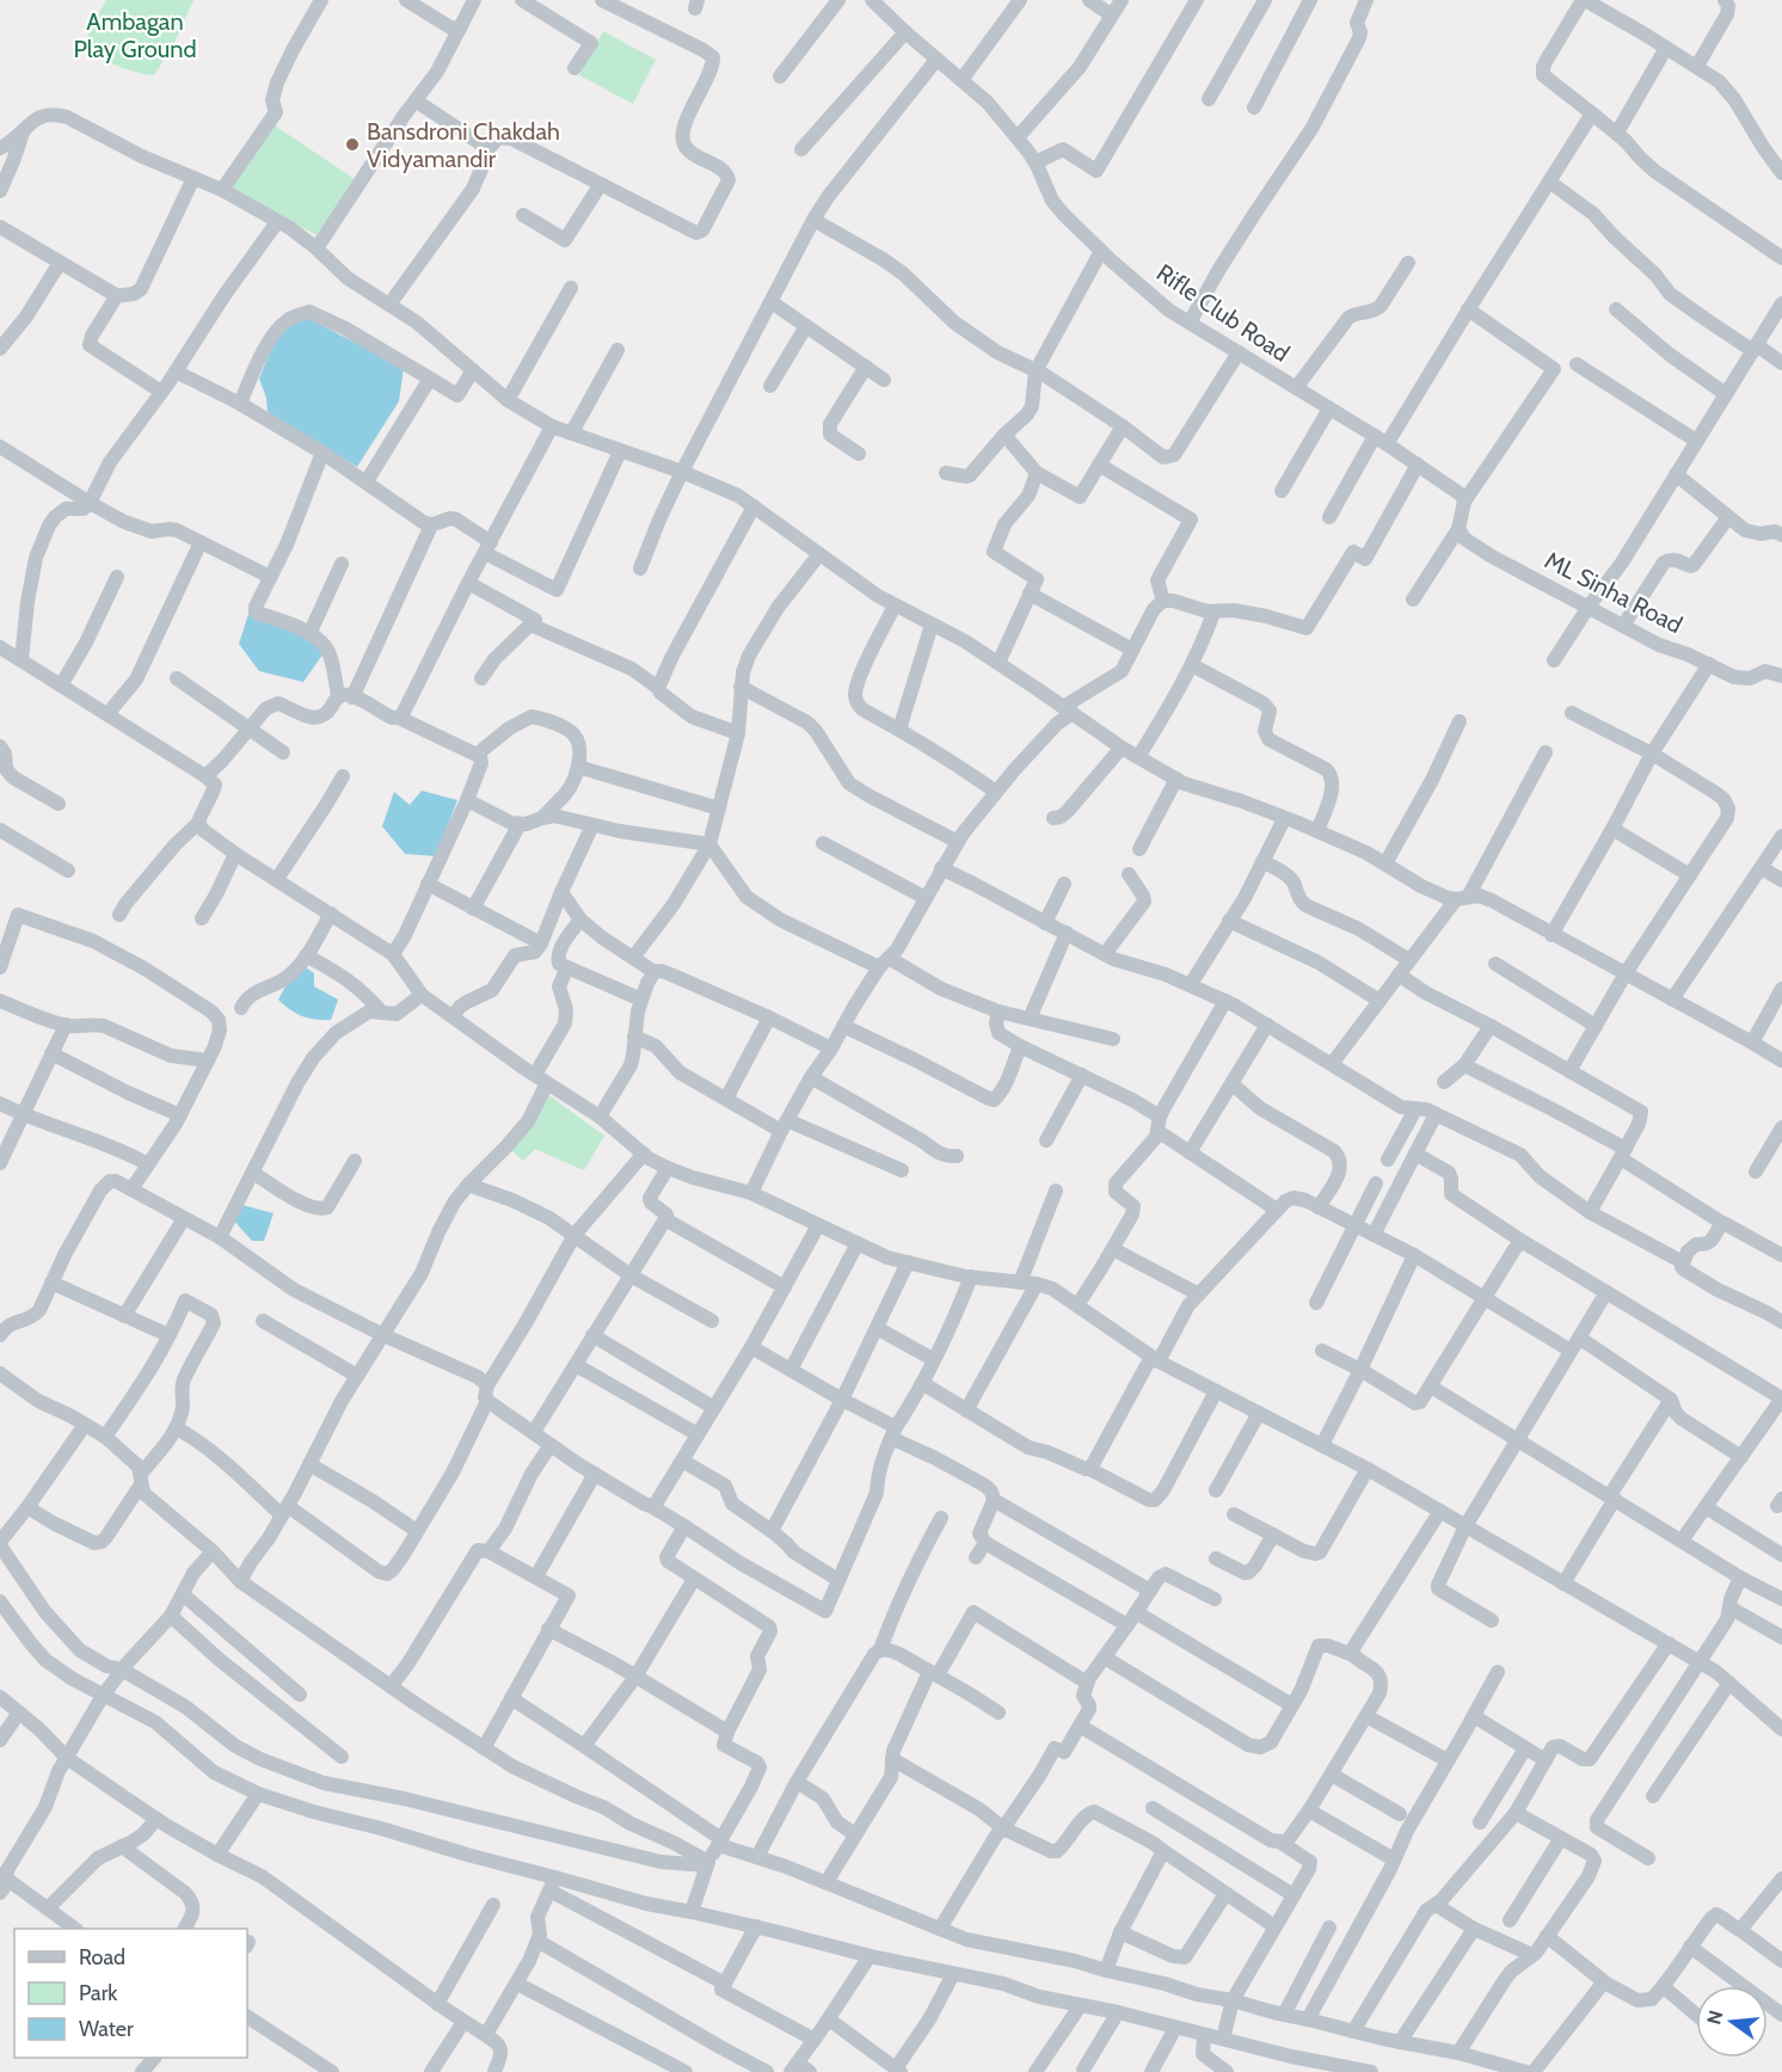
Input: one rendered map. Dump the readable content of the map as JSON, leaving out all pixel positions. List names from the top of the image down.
{
  "streets": {
    "street": ["Rifle Club Road", "ML Sinha Road"]
  },
  "parks": ["Ambagan Play Ground"],
  "places": ["Bansdroni Chakdah Vidyamandir"],
  "legend": ["Road", "Park", "Water"],
  "north": "left"
}
